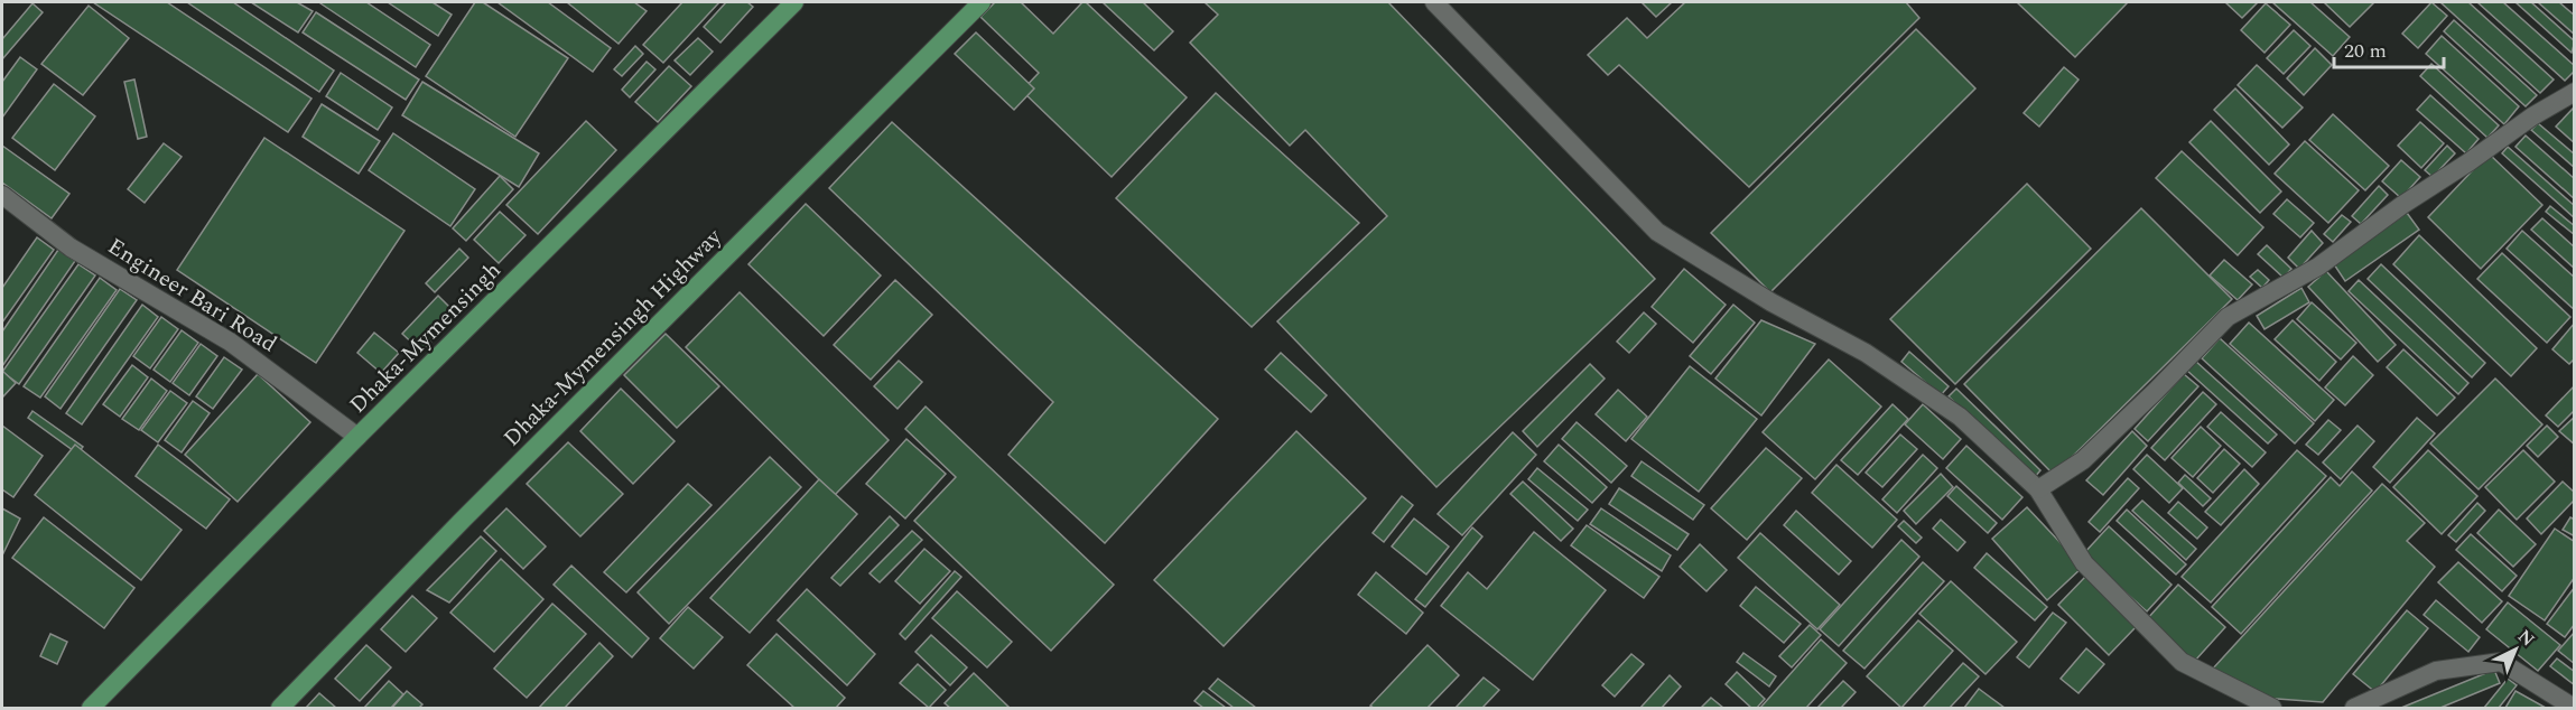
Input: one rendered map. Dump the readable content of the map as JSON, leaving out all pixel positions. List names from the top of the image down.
{
  "streets": {
    "highway": ["Dhaka-Mymensingh", "Dhaka-Mymensingh Highway"],
    "street": ["Engineer Bari Road"]
  },
  "crossings": [
    ["Engineer Bari Road", "Dhaka-Mymensingh"]
  ],
  "scale_bar": "20 m",
  "north": "top right"
}
